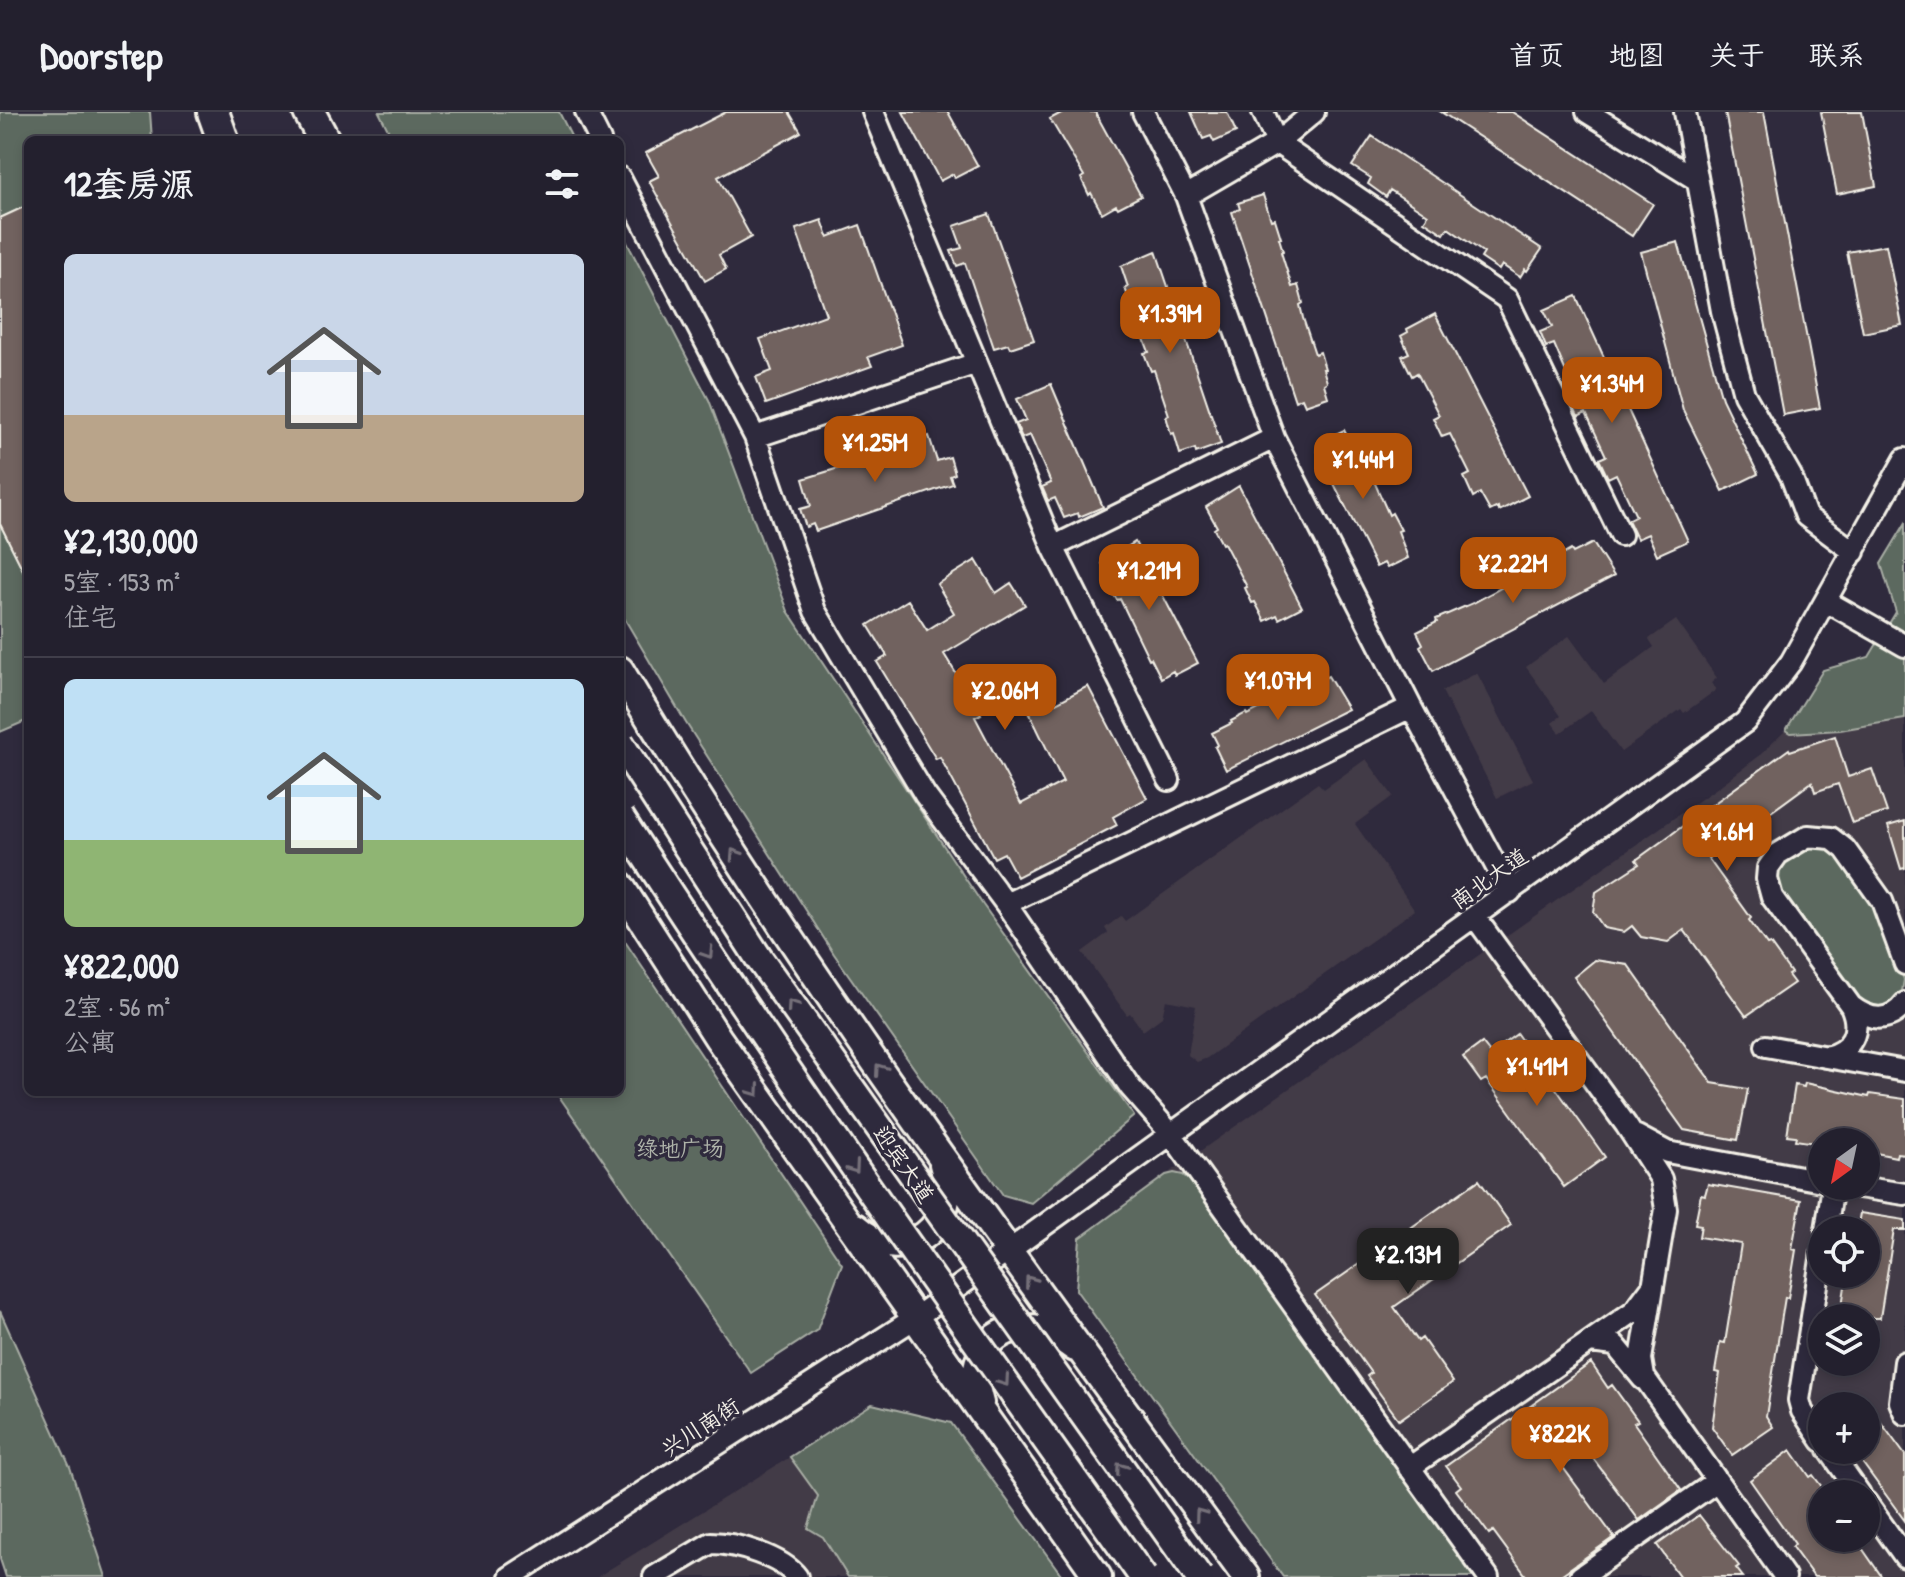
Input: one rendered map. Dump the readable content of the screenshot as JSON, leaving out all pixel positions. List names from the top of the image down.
{
  "streets": {
    "main road": ["迎宾大道"],
    "street": ["南北大道", "兴川南街"]
  },
  "crossings": [
    ["南北大道", "兴川南街"]
  ],
  "parks": ["绿地广场"],
  "north": "bottom left",
  "page": {
    "header": "Doorstep",
    "nav": [
      "首页",
      "地图",
      "关于",
      "联系"
    ],
    "heading": "12套房源",
    "list": [
      {
        "name": "¥2,130,000",
        "note": "5室 · 153 m² · 住宅"
      },
      {
        "name": "¥822,000",
        "note": "2室 · 56 m² · 公寓"
      }
    ],
    "price": [
      "¥1.39M",
      "¥1.34M",
      "¥1.25M",
      "¥1.44M",
      "¥2.22M",
      "¥1.21M",
      "¥1.07M",
      "¥2.06M",
      "¥1.6M",
      "¥1.41M",
      "¥2.13M",
      "¥822K"
    ],
    "map_buttons": ["+", "−"]
  }
}
